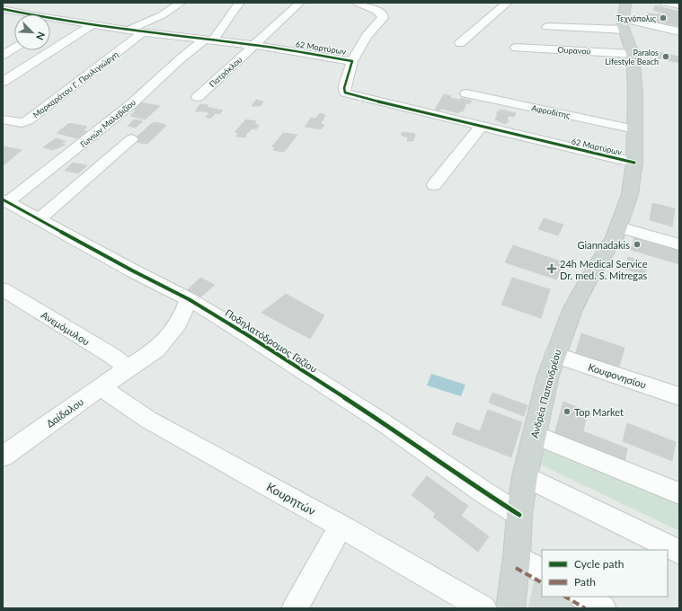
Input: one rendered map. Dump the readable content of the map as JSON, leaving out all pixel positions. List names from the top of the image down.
{
  "streets": {
    "main road": ["Ανδρέα Παπανδρέου"],
    "street": [
      "62 Μαρτύρων",
      "Ουρανού",
      "Πατρόκλου",
      "Μαρκαράτου Γ. Πουλιγιώργη",
      "Αφροδίτης",
      "Γωνιών Μαλεβιζίου",
      "Ανεμόμυλου",
      "Ποδηλατόδρομος Γαζίου",
      "Κουφονησίου",
      "Δαίδαλου",
      "Κουρητών"
    ]
  },
  "crossings": [
    ["62 Μαρτύρων", "Πατρόκλου"],
    ["62 Μαρτύρων", "Μαρκαράτου Γ. Πουλιγιώργη"],
    ["62 Μαρτύρων", "Γωνιών Μαλεβιζίου"],
    ["62 Μαρτύρων", "Ανδρέα Παπανδρέου"],
    ["Ουρανού", "Ανδρέα Παπανδρέου"],
    ["Αφροδίτης", "Ανδρέα Παπανδρέου"],
    ["Γωνιών Μαλεβιζίου", "Ποδηλατόδρομος Γαζίου"],
    ["Ανεμόμυλου", "Δαίδαλου"],
    ["Ποδηλατόδρομος Γαζίου", "Ανδρέα Παπανδρέου"],
    ["Ποδηλατόδρομος Γαζίου", "Δαίδαλου"],
    ["Κουφονησίου", "Ανδρέα Παπανδρέου"],
    ["Δαίδαλου", "Κουρητών"]
  ],
  "places": {
    "other": [
      "Τεχνόπολις",
      "Paralos Lifestyle Beach",
      "Giannadakis",
      "Top Market"
    ],
    "health": ["24h Medical Service Dr. med. S. Mitregas"]
  },
  "legend": ["Cycle path", "Path"],
  "north": "bottom right"
}
